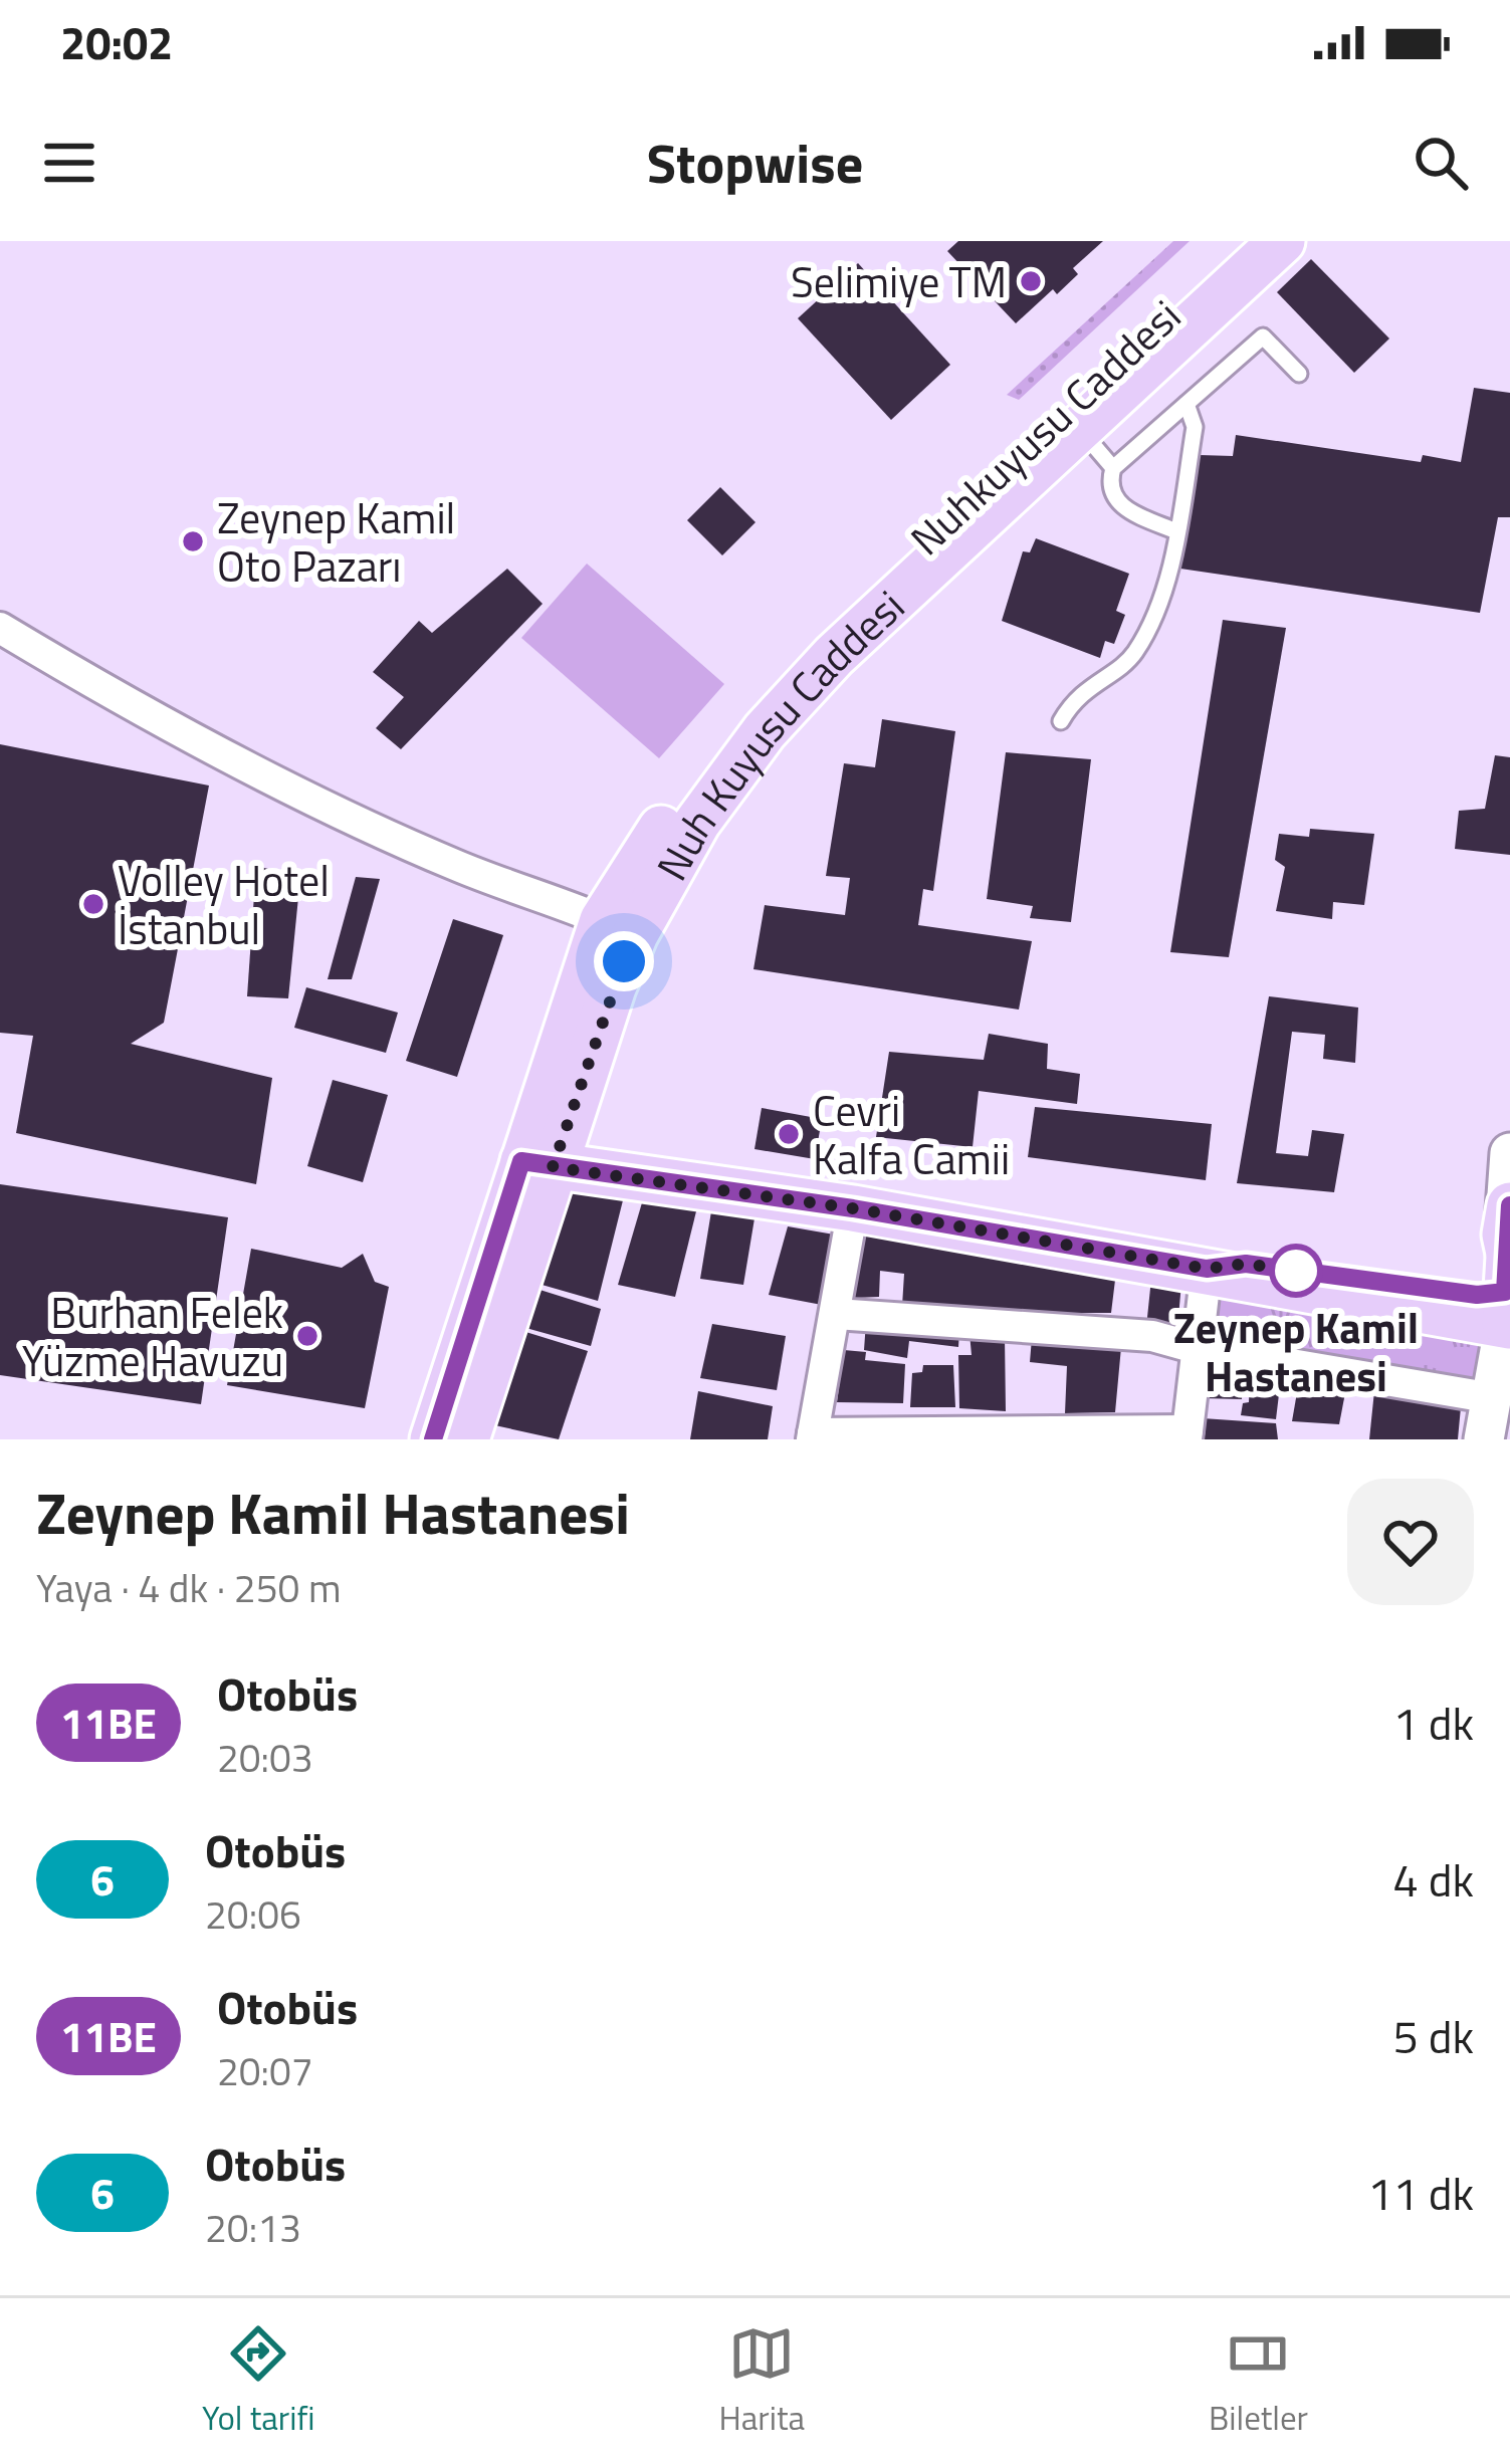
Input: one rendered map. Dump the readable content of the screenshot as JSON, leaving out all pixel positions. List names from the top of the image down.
{
  "streets": {
    "main road": ["Nuhkuyusu Caddesi", "Nuh Kuyusu Caddesi"]
  },
  "crossings": [
    ["Nuhkuyusu Caddesi", "Nuh Kuyusu Caddesi"]
  ],
  "places": [
    "Selimiye TM",
    "Zeynep Kamil Oto Pazarı",
    "Volley Hotel İstanbul",
    "Cevri Kalfa Camii",
    "Zeynep Kamil Hastanesi",
    "Burhan Felek Yüzme Havuzu"
  ],
  "lines": ["bus line 11BE"],
  "page": {
    "status": "20:02",
    "header": "Stopwise",
    "heading": ["Zeynep Kamil Hastanesi", "Yaya · 4 dk · 250 m"],
    "list": [
      {
        "mark": "11BE",
        "name": "Otobüs",
        "note": "20:03",
        "value": "1 dk"
      },
      {
        "mark": "6",
        "name": "Otobüs",
        "note": "20:06",
        "value": "4 dk"
      },
      {
        "mark": "11BE",
        "name": "Otobüs",
        "note": "20:07",
        "value": "5 dk"
      },
      {
        "mark": "6",
        "name": "Otobüs",
        "note": "20:13",
        "value": "11 dk"
      }
    ],
    "tabs": ["Yol tarifi", "Harita", "Biletler"]
  }
}
